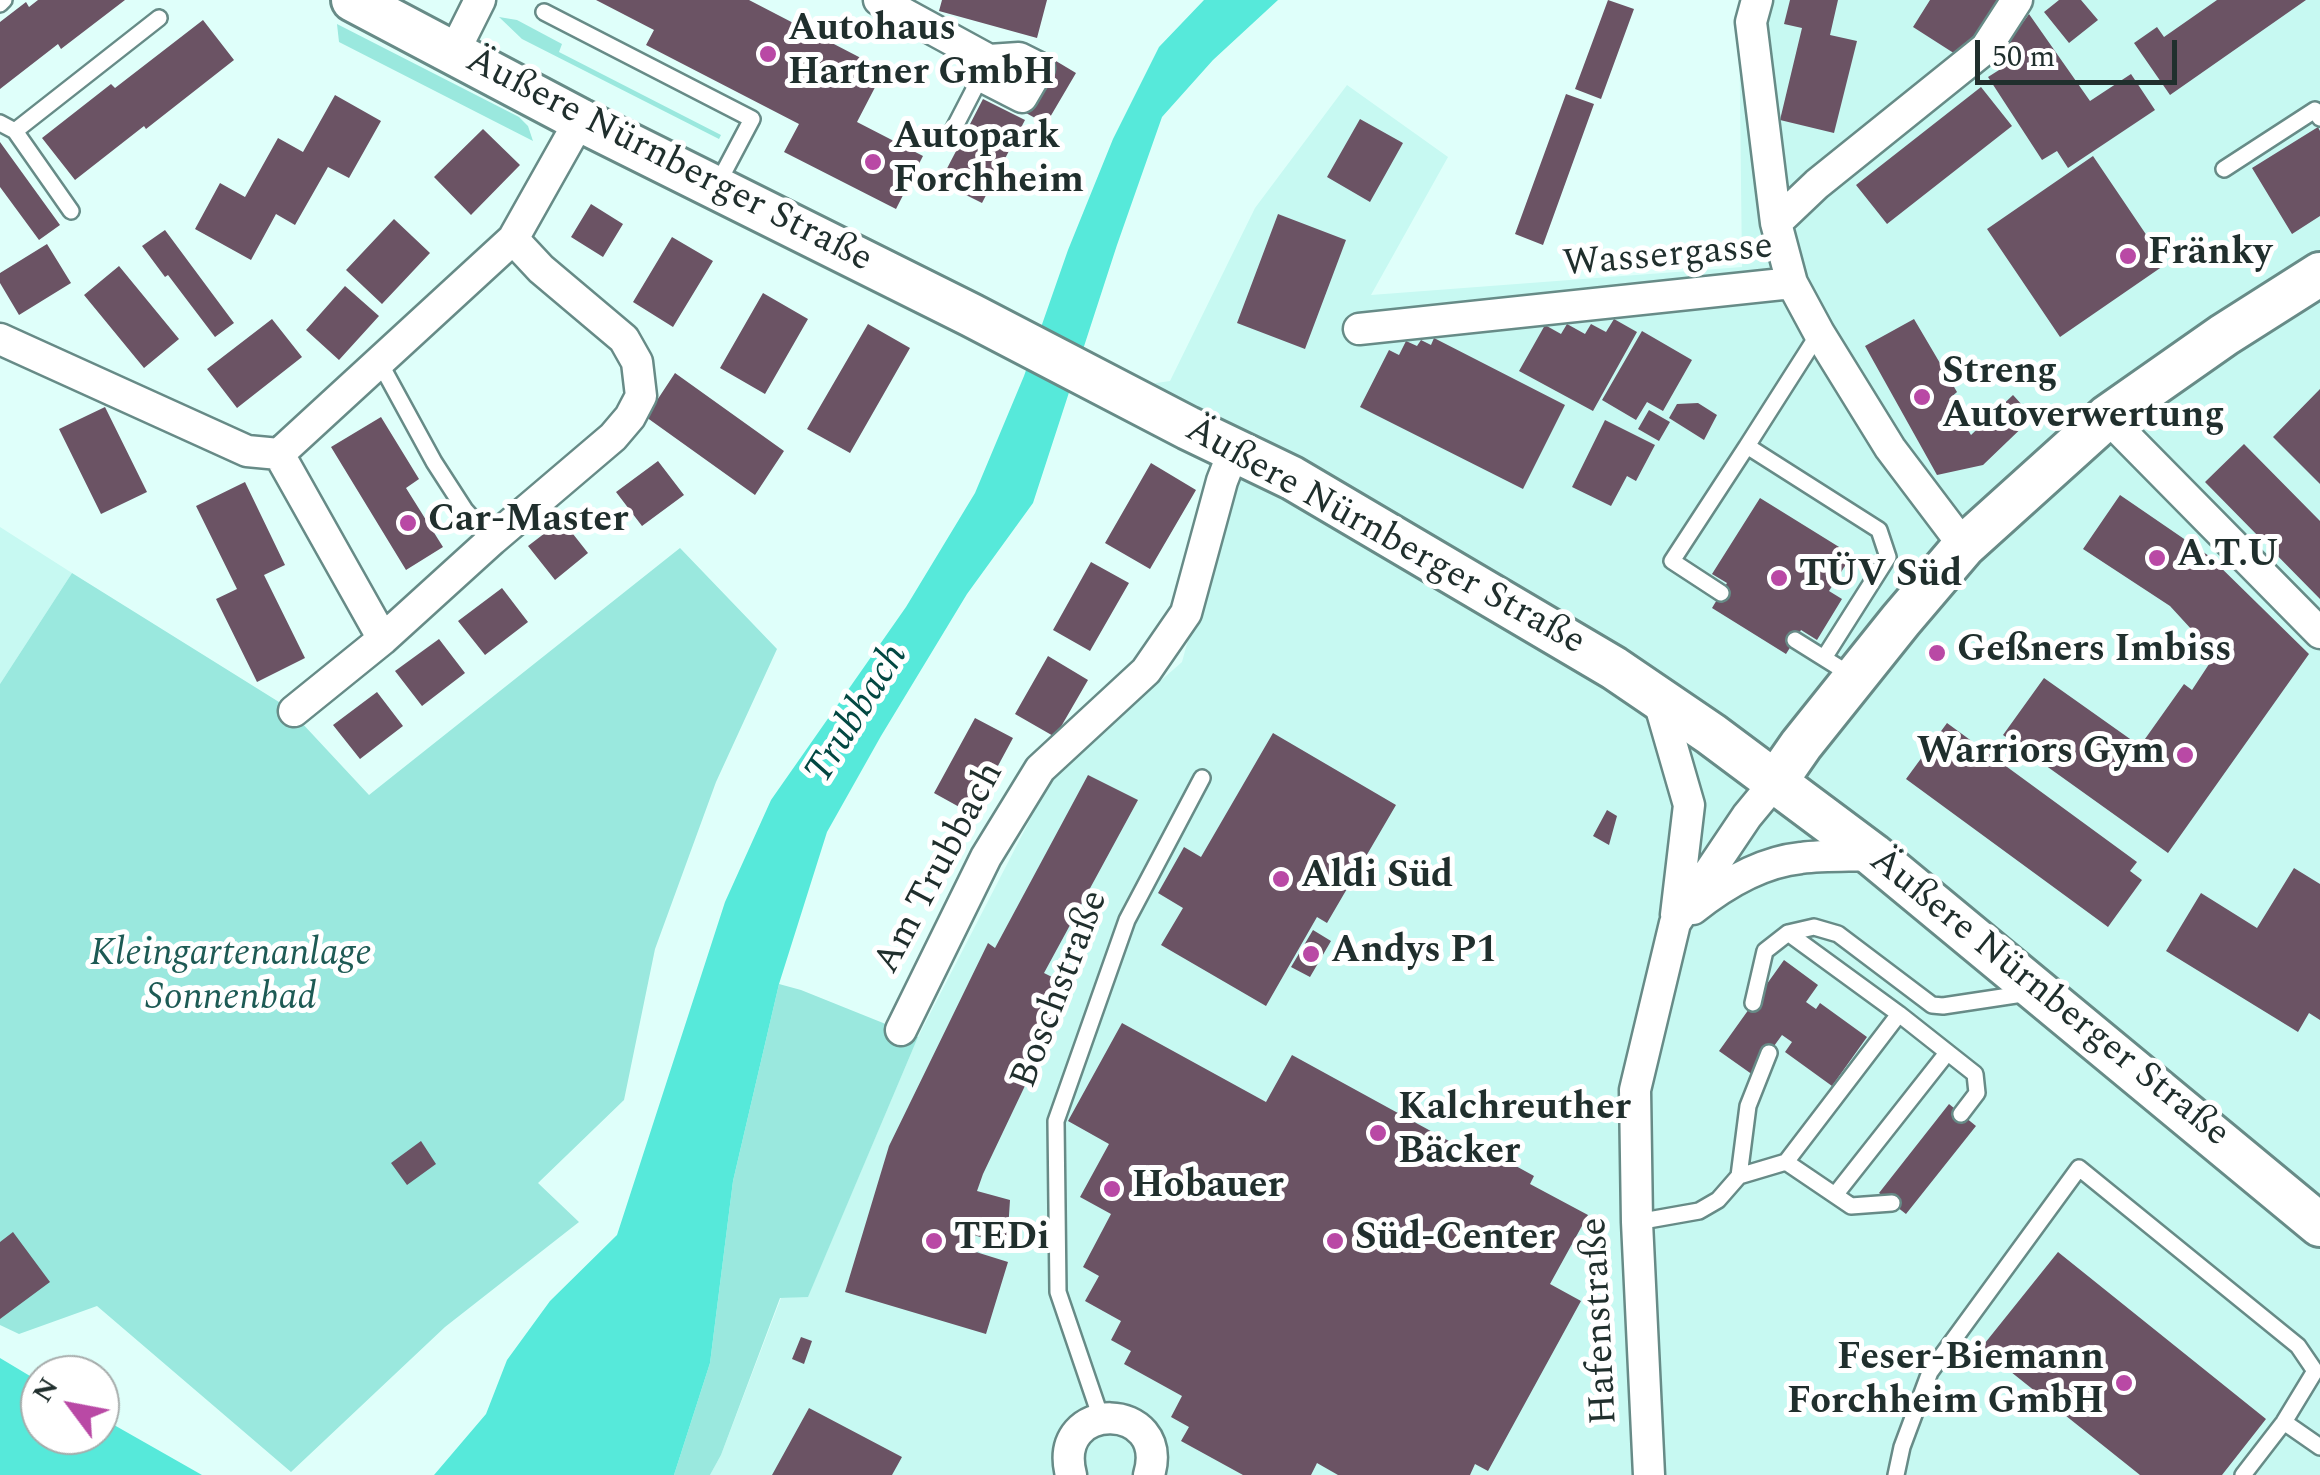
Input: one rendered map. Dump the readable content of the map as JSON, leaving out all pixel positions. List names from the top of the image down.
{
  "streets": {
    "main road": ["Äußere Nürnberger Straße"],
    "street": ["Wassergasse", "Am Trubbach", "Hafenstraße"],
    "lane": ["Boschstraße"]
  },
  "crossings": [
    ["Äußere Nürnberger Straße", "Am Trubbach"],
    ["Äußere Nürnberger Straße", "Hafenstraße"]
  ],
  "water": ["Trubbach"],
  "parks": ["Kleingartenanlage Sonnenbad"],
  "places": [
    "Autohaus Hartner GmbH",
    "Autopark Forchheim",
    "Fränky",
    "Streng Autoverwertung",
    "Car-Master",
    "A.T.U",
    "TÜV Süd",
    "Geßners Imbiss",
    "Warriors Gym",
    "Aldi Süd",
    "Andys P1",
    "Kalchreuther Bäcker",
    "Hobauer",
    "TEDi",
    "Süd-Center",
    "Feser-Biemann Forchheim GmbH"
  ],
  "scale_bar": "50 m",
  "north": "top left"
}
